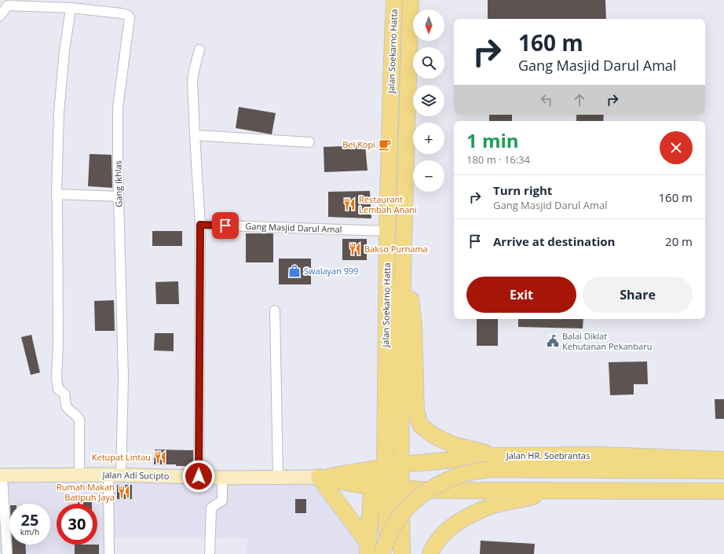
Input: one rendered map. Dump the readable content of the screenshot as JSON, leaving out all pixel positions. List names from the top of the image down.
{
  "streets": {
    "main road": ["Jalan Soekarno Hatta", "Jalan HR. Soebrantas", "Jalan Adi Sucipto"],
    "street": ["Gang Ikhlas", "Gang Masjid Darul Amal"]
  },
  "crossings": [
    ["Jalan Soekarno Hatta", "Gang Masjid Darul Amal"],
    ["Jalan Soekarno Hatta", "Jalan HR. Soebrantas"],
    ["Jalan Soekarno Hatta", "Jalan Adi Sucipto"],
    ["Gang Ikhlas", "Jalan Adi Sucipto"],
    ["Jalan HR. Soebrantas", "Jalan Adi Sucipto"]
  ],
  "places": {
    "cafe": ["Bel Kopi"],
    "restaurant": [
      "Restaurant Lembah Anani",
      "Bakso Purnama",
      "Ketupat Lintau",
      "Rumah Makan Batipuh Jaya"
    ],
    "shop": ["Swalayan 999"],
    "public building": ["Balai Diklat Kehutanan Pekanbaru"]
  },
  "north": "bottom",
  "page": {
    "map_buttons": ["+", "−"],
    "turn": ["160 m", "Gang Masjid Darul Amal"],
    "heading": ["1 min", "180 m · 16:34"],
    "list": [
      {
        "name": "Turn right",
        "note": "Gang Masjid Darul Amal",
        "value": "160 m"
      },
      {
        "name": "Arrive at destination",
        "value": "20 m"
      }
    ],
    "buttons": ["Exit", "Share"],
    "speed": "25 km/h",
    "limit": "30"
  }
}
